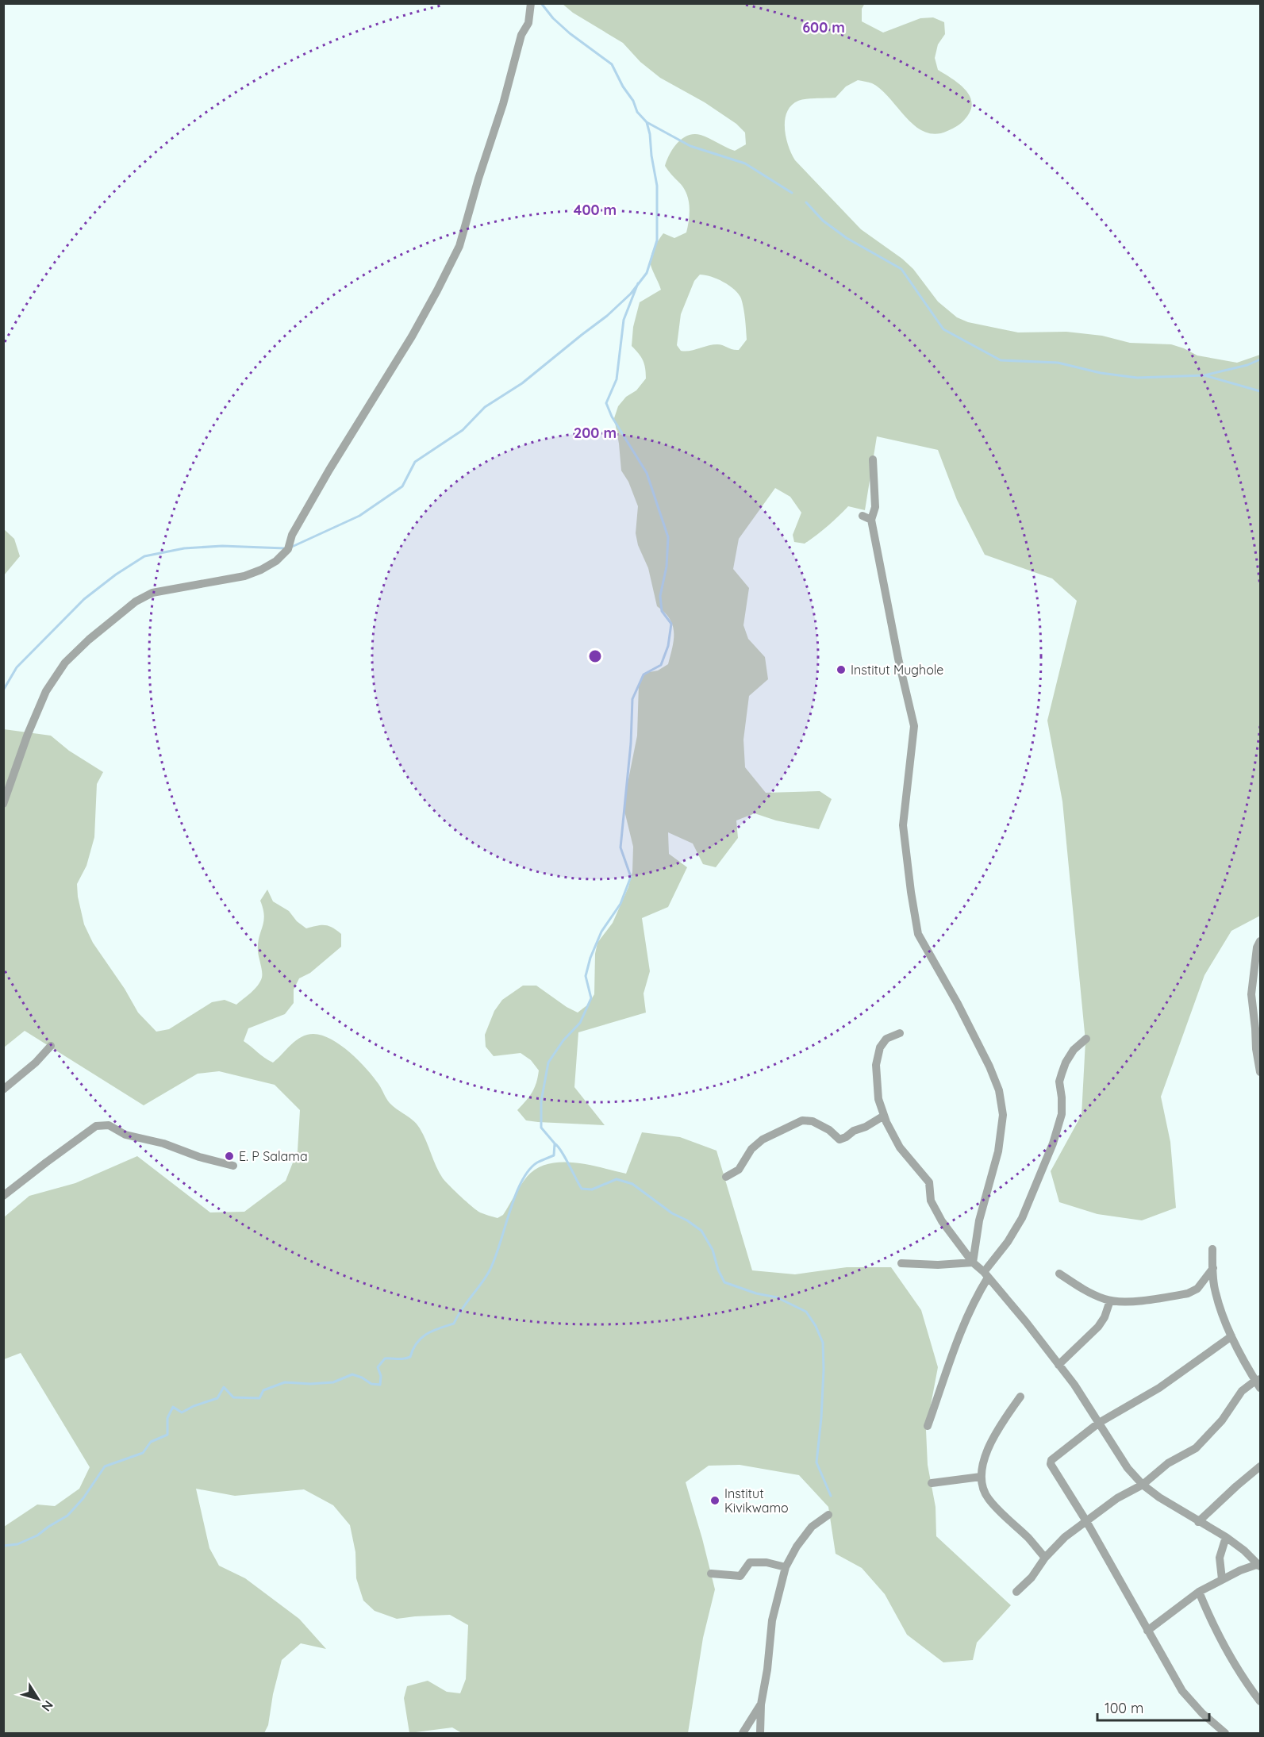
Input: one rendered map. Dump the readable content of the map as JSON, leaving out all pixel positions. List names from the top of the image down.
{
  "places": ["Institut Mughole", "E. P Salama", "Institut Kivikwamo"],
  "scale_bar": "100 m",
  "north": "bottom right",
  "rings": ["600 m", "400 m", "200 m"]
}
